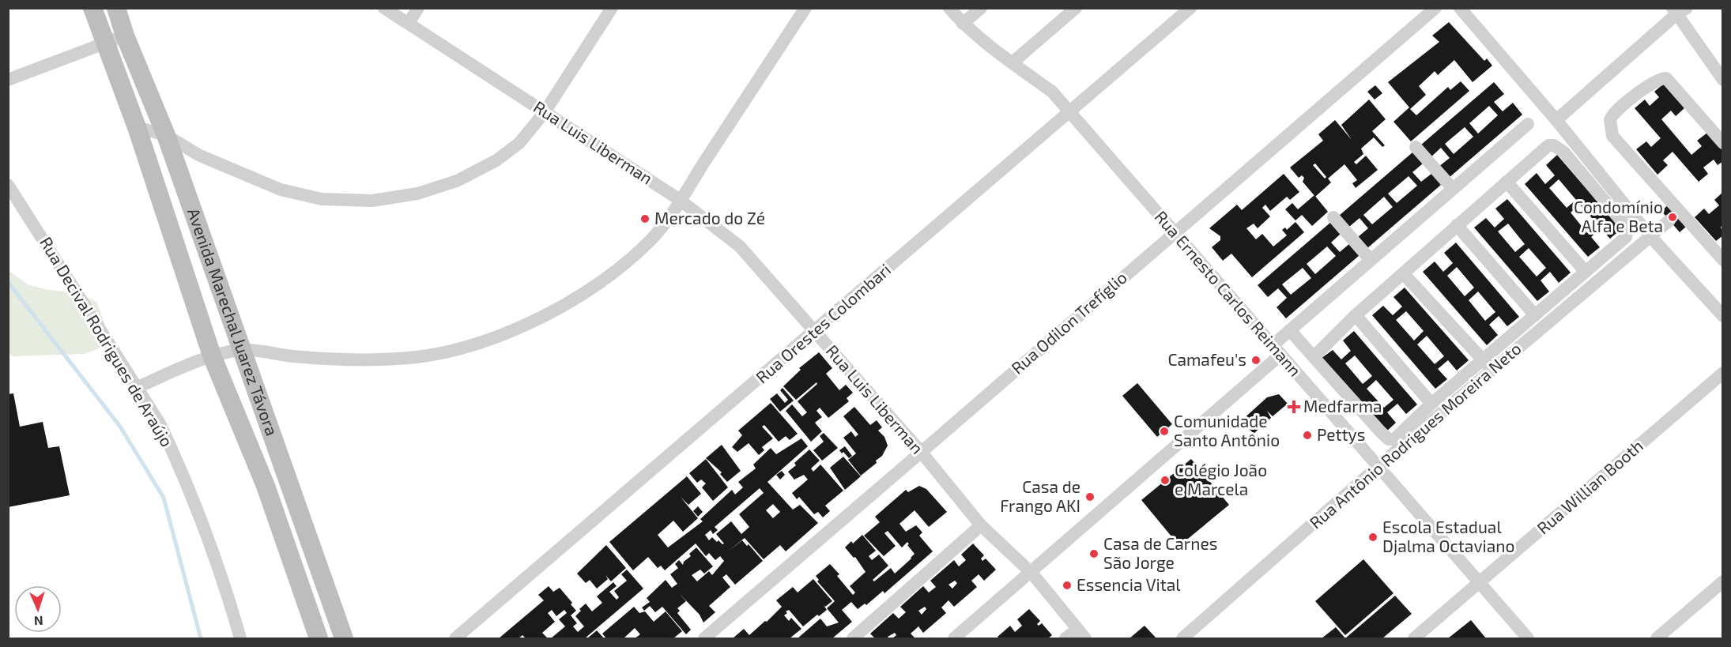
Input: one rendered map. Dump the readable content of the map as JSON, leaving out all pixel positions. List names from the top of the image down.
{
  "streets": {
    "street": [
      "Rua Luis Liberman",
      "Rua Ernesto Carlos Reimann",
      "Avenida Marechal Juarez Távora",
      "Rua Odilon Trefíglio",
      "Rua Orestes Colombari",
      "Rua Decival Rodrigues de Araújo",
      "Rua Antônio Rodrigues Moreira Neto",
      "Rua Willian Booth"
    ]
  },
  "crossings": [
    ["Rua Luis Liberman", "Rua Odilon Trefíglio"],
    ["Rua Luis Liberman", "Rua Orestes Colombari"],
    ["Rua Ernesto Carlos Reimann", "Rua Odilon Trefíglio"],
    ["Rua Ernesto Carlos Reimann", "Rua Orestes Colombari"],
    ["Rua Ernesto Carlos Reimann", "Rua Antônio Rodrigues Moreira Neto"],
    ["Rua Ernesto Carlos Reimann", "Rua Willian Booth"]
  ],
  "places": {
    "other": [
      "Condomínio Alfa e Beta",
      "Mercado do Zé",
      "Camafeu's",
      "Comunidade Santo Antônio",
      "Pettys",
      "Colégio João e Marcela",
      "Casa de Frango AKI",
      "Escola Estadual Djalma Octaviano",
      "Casa de Carnes São Jorge",
      "Essencia Vital"
    ],
    "health": ["Medfarma"]
  },
  "north": "bottom"
}
